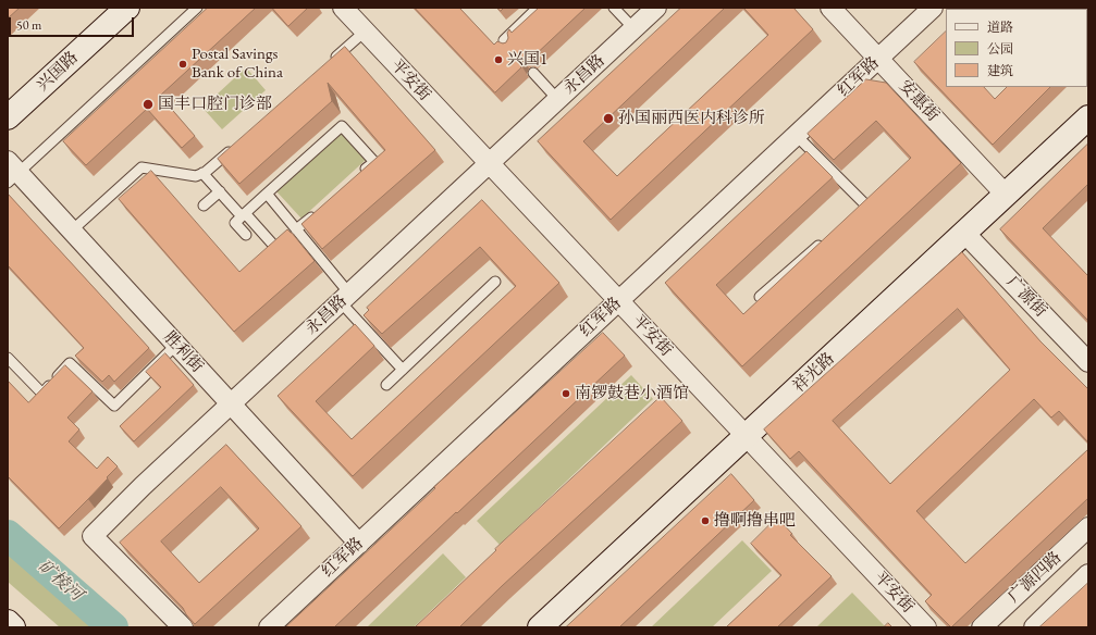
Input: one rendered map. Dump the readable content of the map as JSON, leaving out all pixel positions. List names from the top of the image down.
{
  "streets": {
    "street": [
      "兴国路",
      "永昌路",
      "红军路",
      "平安街",
      "安惠街",
      "广源街",
      "胜利街",
      "祥光路",
      "广源四路"
    ]
  },
  "crossings": [
    ["永昌路", "平安街"],
    ["永昌路", "胜利街"],
    ["红军路", "平安街"],
    ["红军路", "安惠街"],
    ["红军路", "胜利街"],
    ["平安街", "祥光路"],
    ["安惠街", "祥光路"],
    ["广源街", "祥光路"]
  ],
  "water": ["矿棱河"],
  "places": [
    "兴国1",
    "Postal Savings Bank of China",
    "国丰口腔门诊部",
    "孙国丽西医内科诊所",
    "南锣鼓巷小酒馆",
    "撸啊撸串吧"
  ],
  "legend": ["道路", "公园", "建筑"],
  "scale_bar": "50 m"
}
